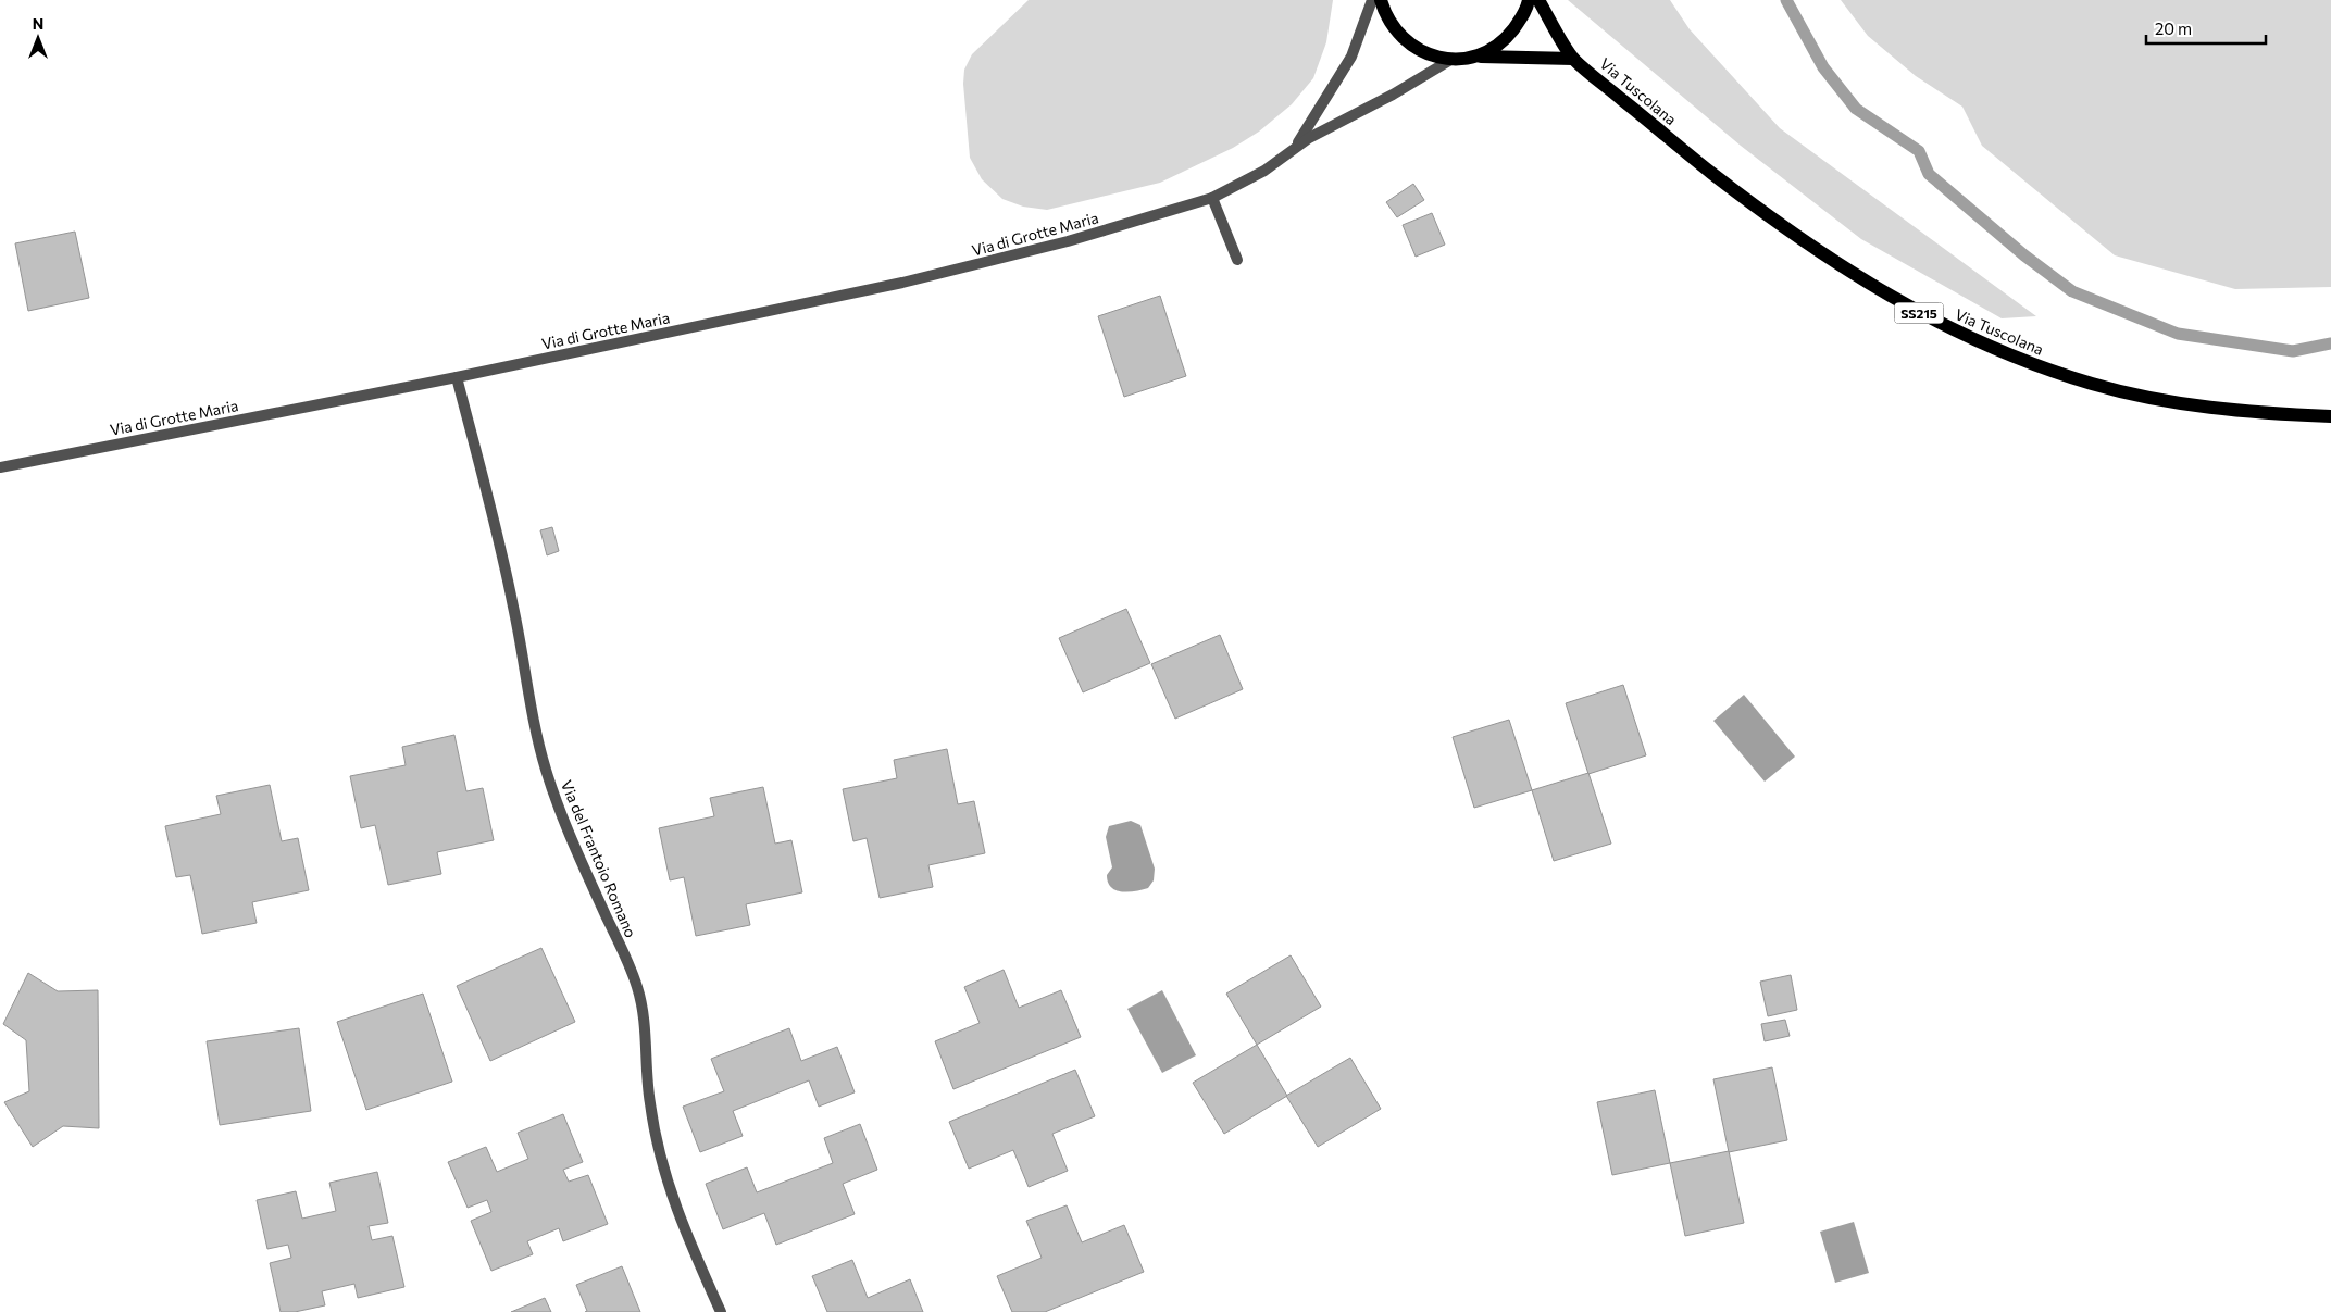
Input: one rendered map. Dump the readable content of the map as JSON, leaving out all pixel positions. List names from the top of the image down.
{
  "streets": {
    "main road": ["Via Tuscolana", "SS215"],
    "street": ["Via di Grotte Maria", "Via del Frantoio Romano"]
  },
  "crossings": [
    ["Via di Grotte Maria", "Via del Frantoio Romano"]
  ],
  "scale_bar": "20 m",
  "north": "top"
}
